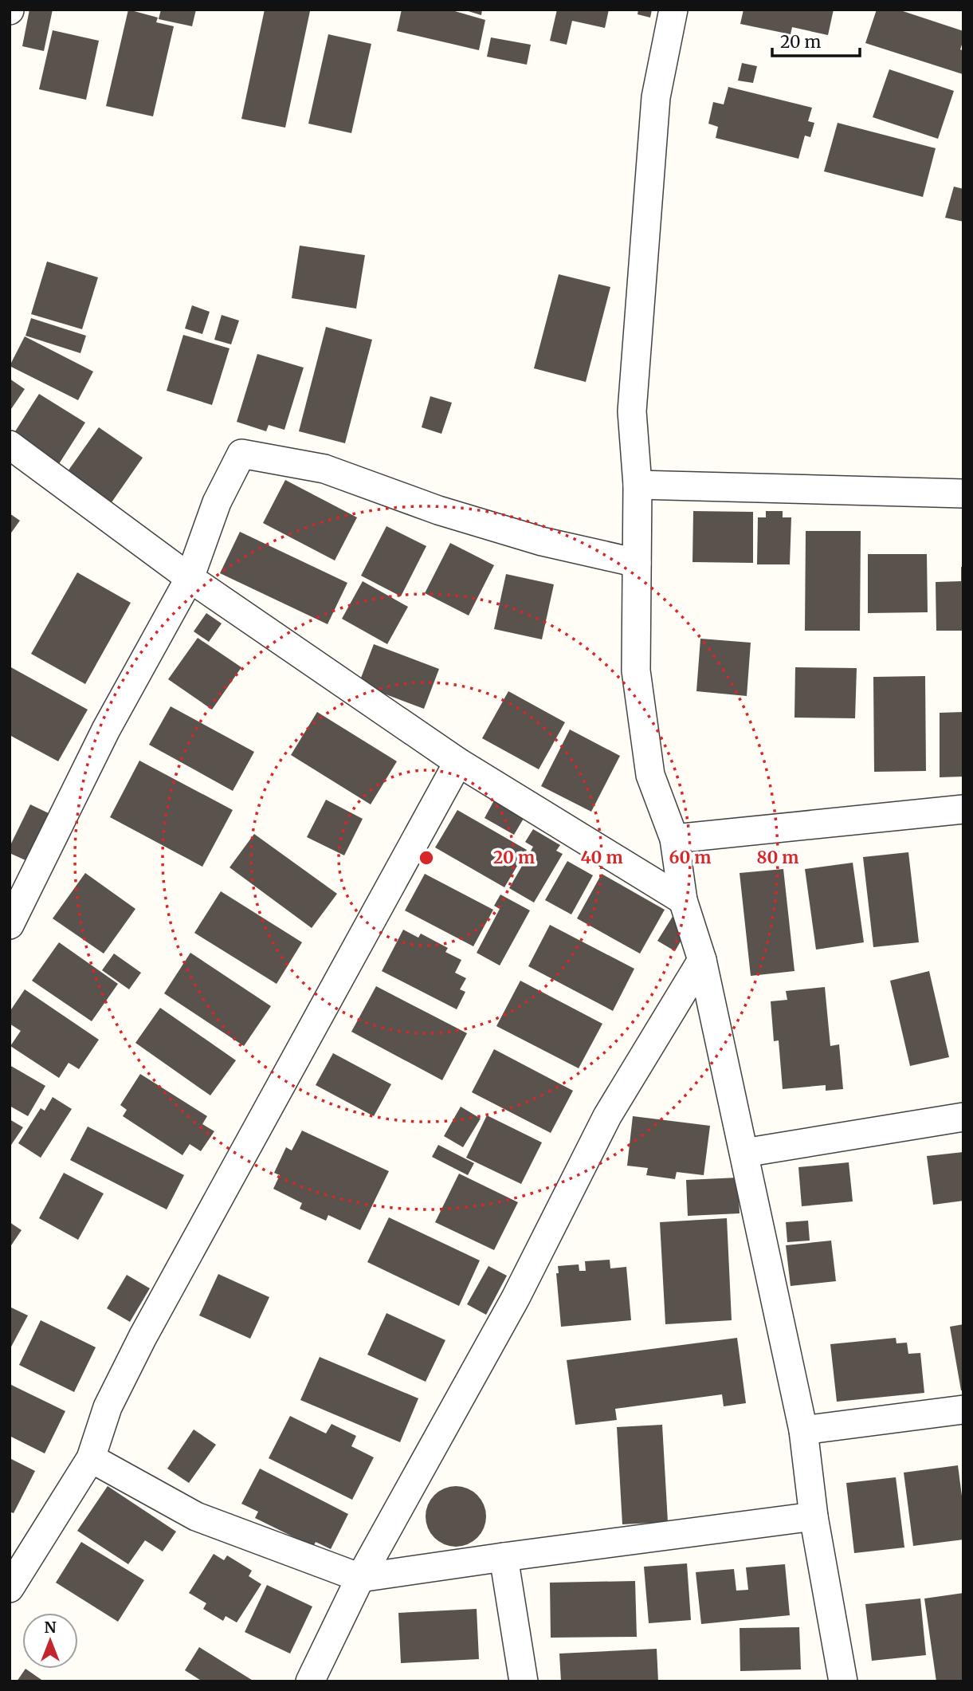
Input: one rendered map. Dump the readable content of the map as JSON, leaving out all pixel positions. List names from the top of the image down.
{
  "scale_bar": "20 m",
  "north": "top",
  "rings": [
    "20 m",
    "40 m",
    "60 m",
    "80 m"
  ]
}
